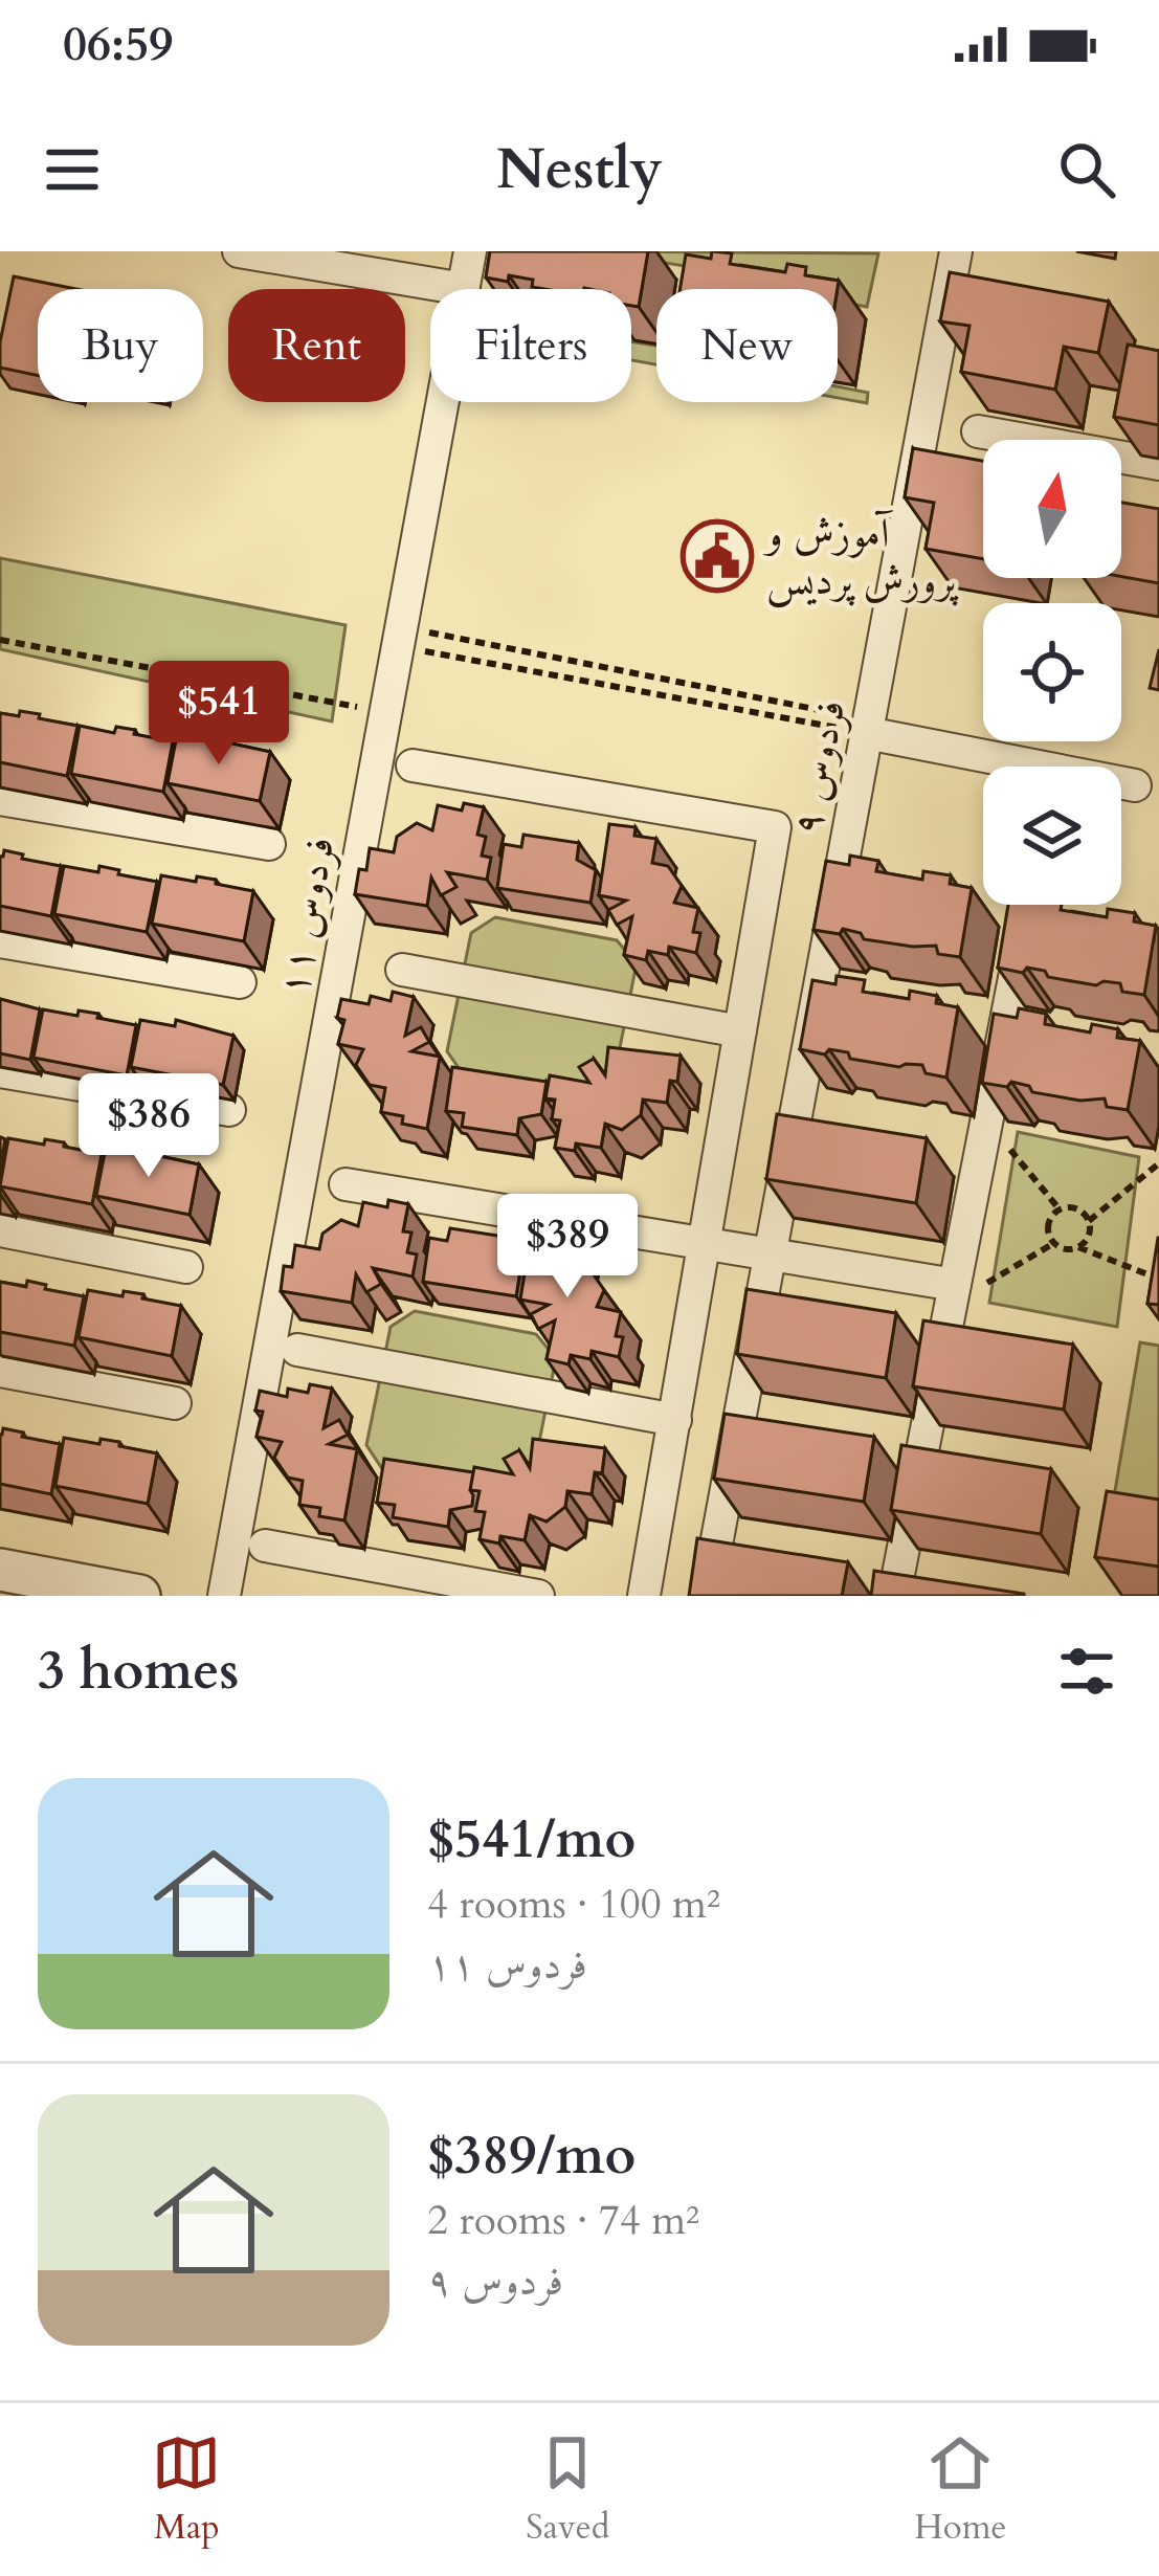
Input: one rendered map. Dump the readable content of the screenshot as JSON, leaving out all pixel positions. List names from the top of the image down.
{
  "streets": {
    "street": ["فردوس ۹", "فردوس ۱۱"]
  },
  "places": {
    "public building": ["آموزش و پرورش پردیس"]
  },
  "north": "top",
  "page": {
    "status": "06:59",
    "header": "Nestly",
    "chip": [
      "Buy",
      "Rent",
      "Filters",
      "New"
    ],
    "price": ["$541", "$386", "$389"],
    "heading": "3 homes",
    "list": [
      {
        "name": "$541/mo",
        "note": "4 rooms · 100 m² · فردوس ۱۱"
      },
      {
        "name": "$389/mo",
        "note": "2 rooms · 74 m² · فردوس ۹"
      }
    ],
    "tabs": ["Map", "Saved", "Home"]
  }
}
